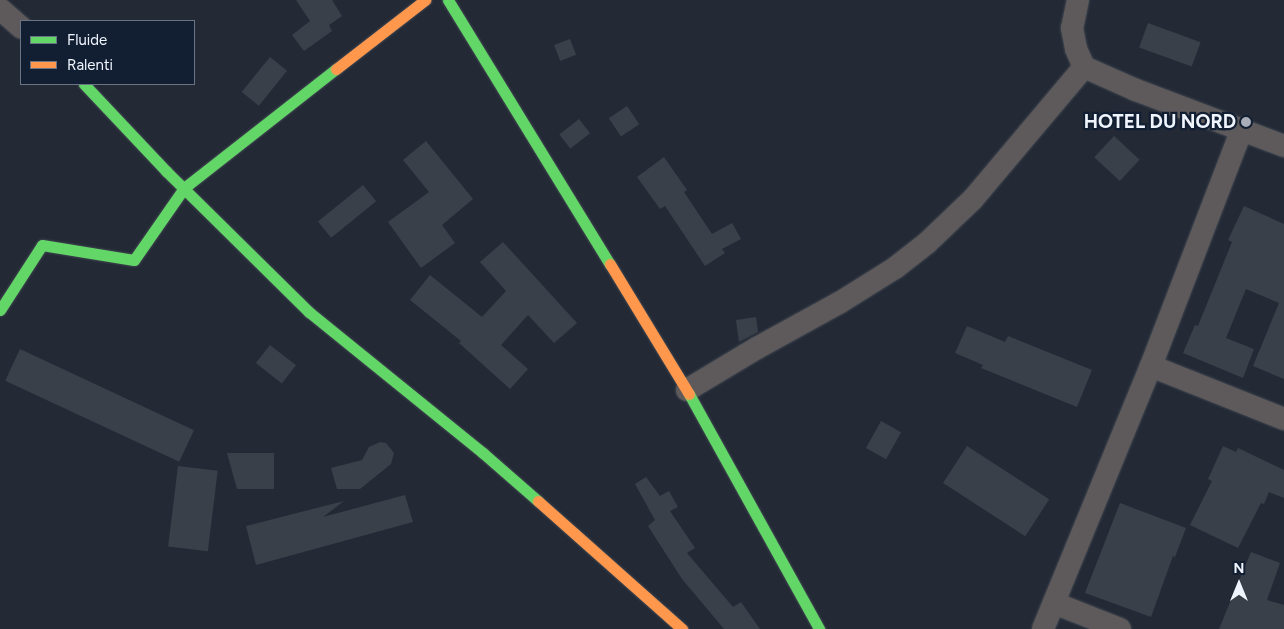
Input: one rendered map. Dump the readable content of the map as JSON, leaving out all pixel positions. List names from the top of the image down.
{
  "places": ["HOTEL DU NORD"],
  "legend": ["Fluide", "Ralenti"],
  "north": "top"
}
